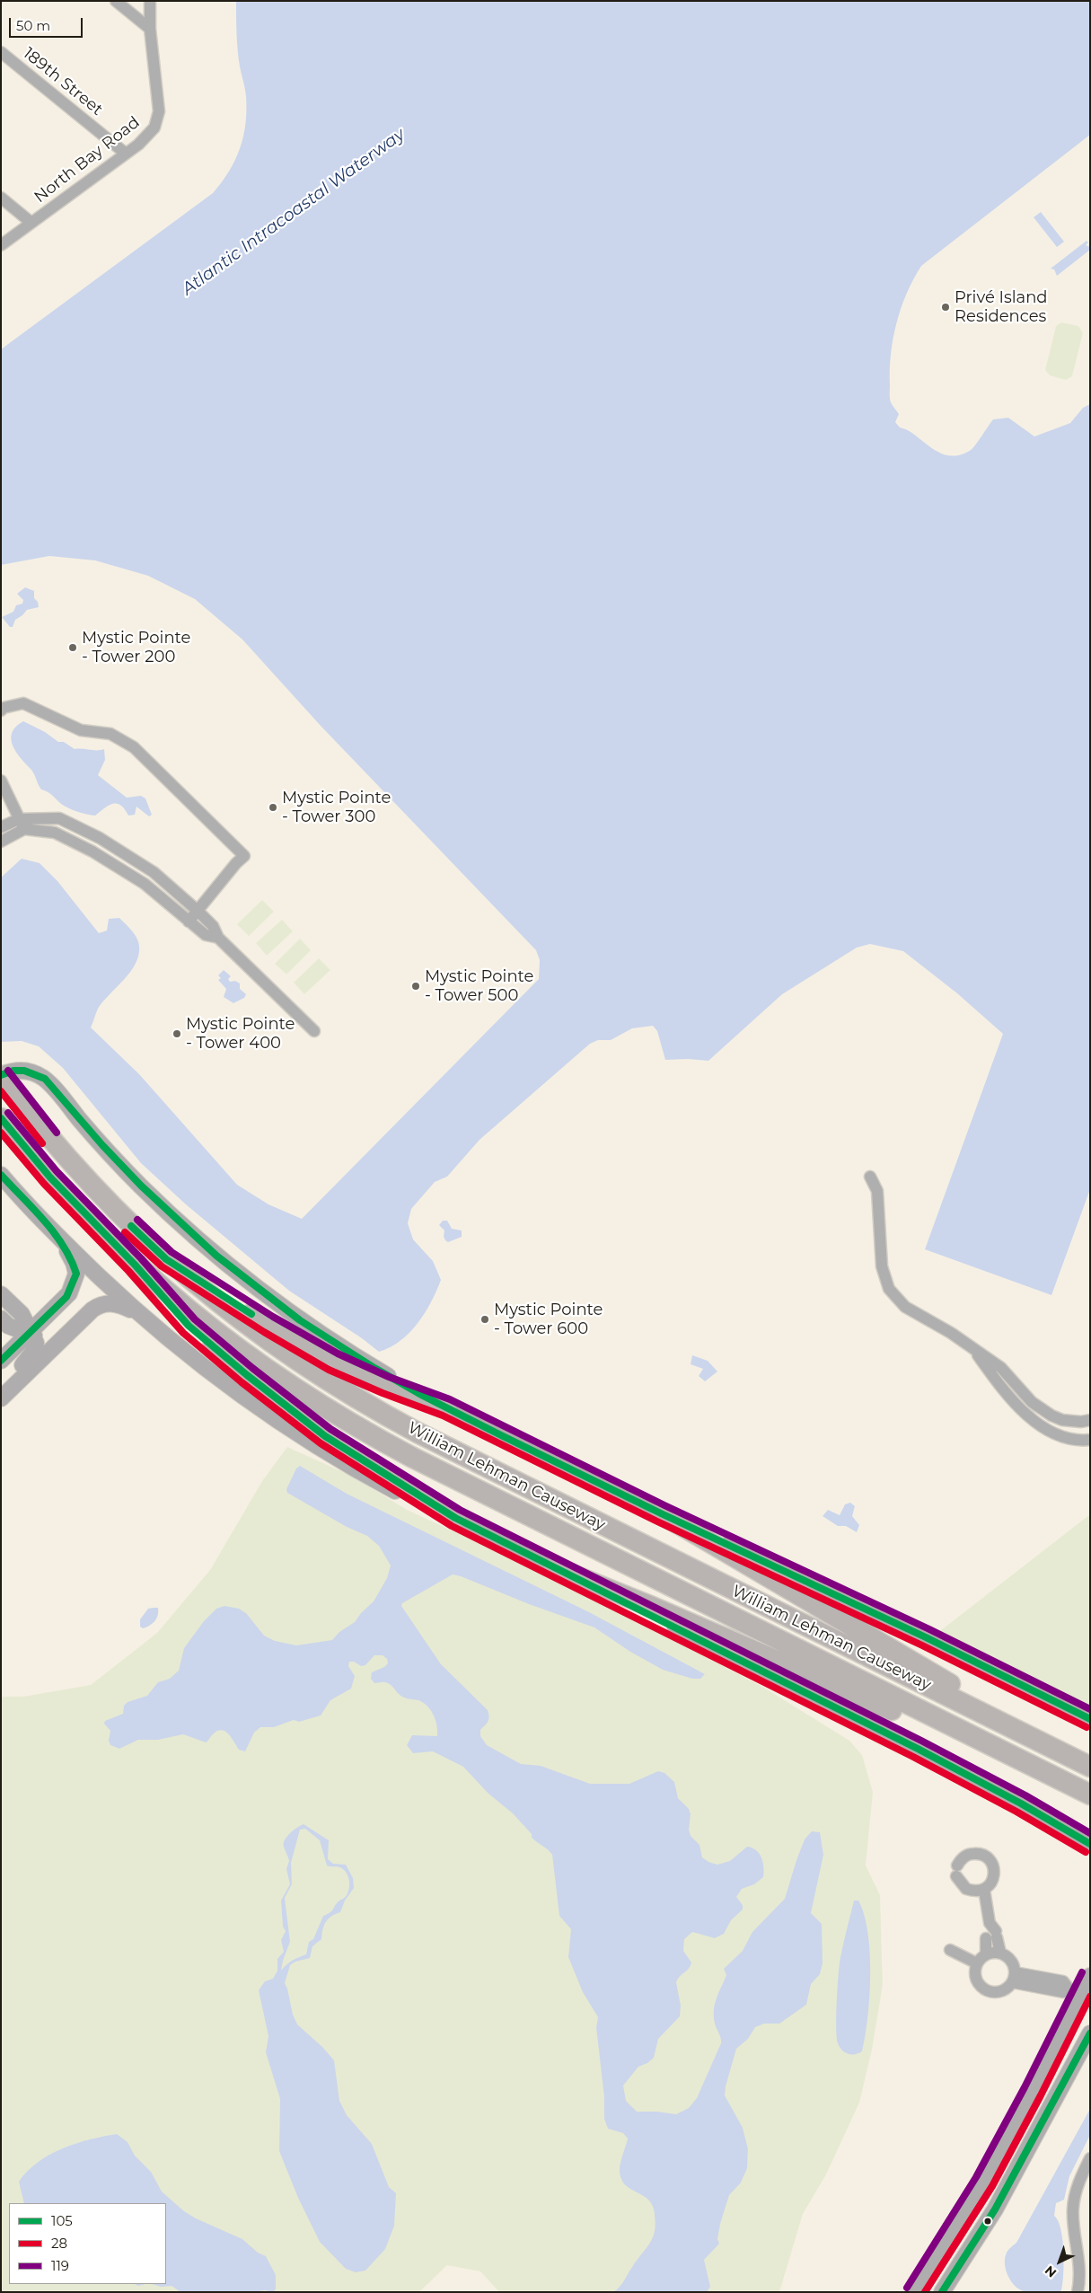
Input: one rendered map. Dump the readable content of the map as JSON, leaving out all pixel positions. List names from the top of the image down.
{
  "streets": {
    "highway": ["William Lehman Causeway"],
    "street": ["189th Street", "North Bay Road"]
  },
  "crossings": [
    ["189th Street", "North Bay Road"]
  ],
  "water": ["Atlantic Intracoastal Waterway"],
  "places": [
    "Privé Island Residences",
    "Mystic Pointe - Tower 200",
    "Mystic Pointe - Tower 300",
    "Mystic Pointe - Tower 500",
    "Mystic Pointe - Tower 400",
    "Mystic Pointe - Tower 600"
  ],
  "lines": ["transit line 105", "transit line 119", "transit line 28"],
  "legend": ["105", "28", "119"],
  "scale_bar": "50 m",
  "north": "bottom left"
}
